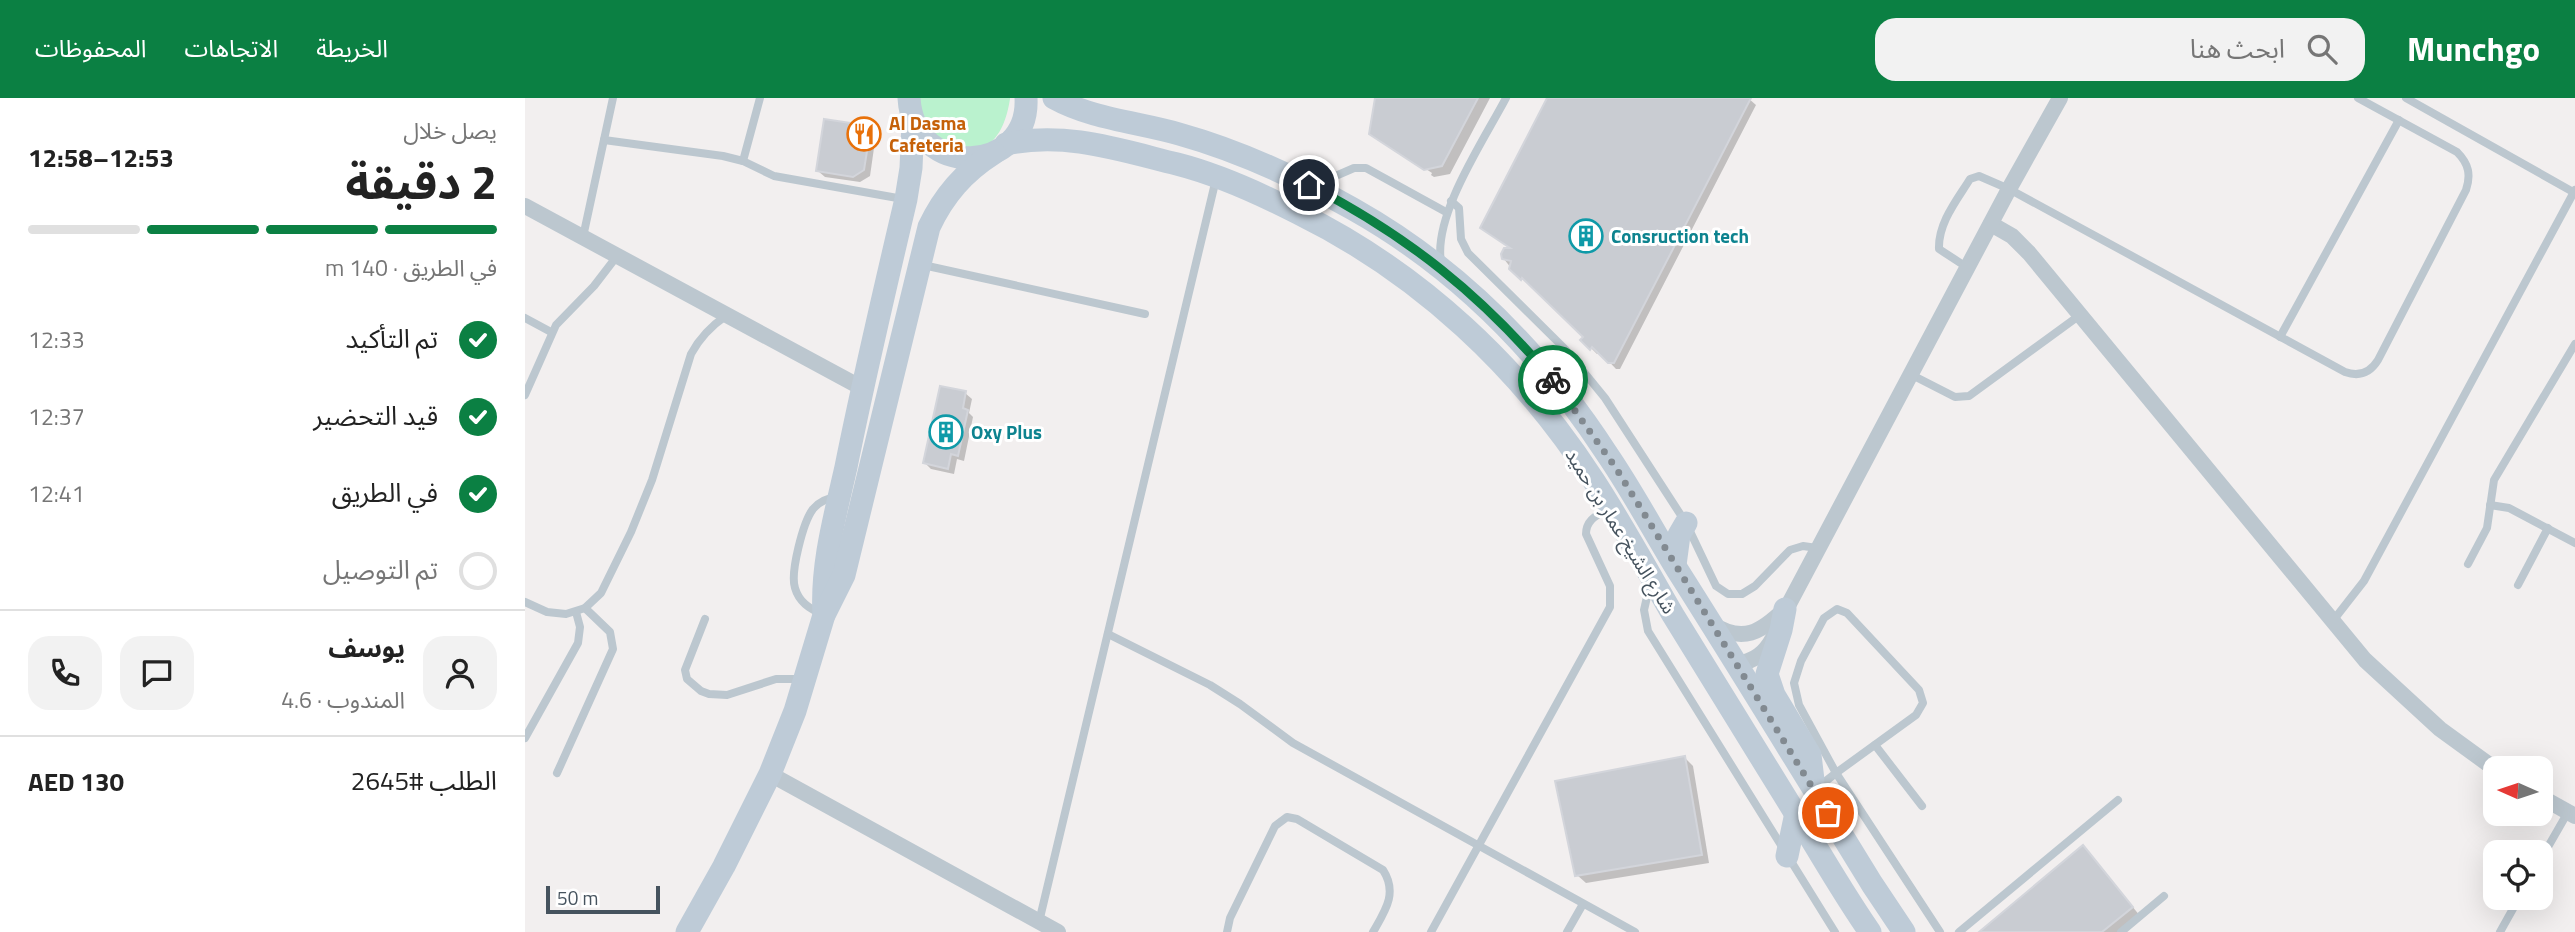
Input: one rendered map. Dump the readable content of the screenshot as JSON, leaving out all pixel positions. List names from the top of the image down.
{
  "streets": {
    "street": ["شارع الشيخ عمار بن حميد"]
  },
  "places": {
    "restaurant": ["Al Dasma Cafeteria"],
    "building": ["Consruction tech", "Oxy Plus"]
  },
  "scale_bar": "50 m",
  "north": "left",
  "page": {
    "header": "Munchgo",
    "search": "ابحث هنا",
    "nav": ["الخريطة", "الاتجاهات", "المحفوظات"],
    "heading": ["2 دقيقة", "يصل خلال", "12:53–12:58"],
    "panel": [
      "يوسف",
      "المندوب · 4.6",
      "الطلب #2645",
      "AED 130"
    ],
    "bar": "في الطريق · 140 m",
    "list": [
      ["تم التأكيد", "12:33"],
      ["قيد التحضير", "12:37"],
      ["في الطريق", "12:41"],
      "تم التوصيل"
    ],
    "scale": "50 m"
  }
}
